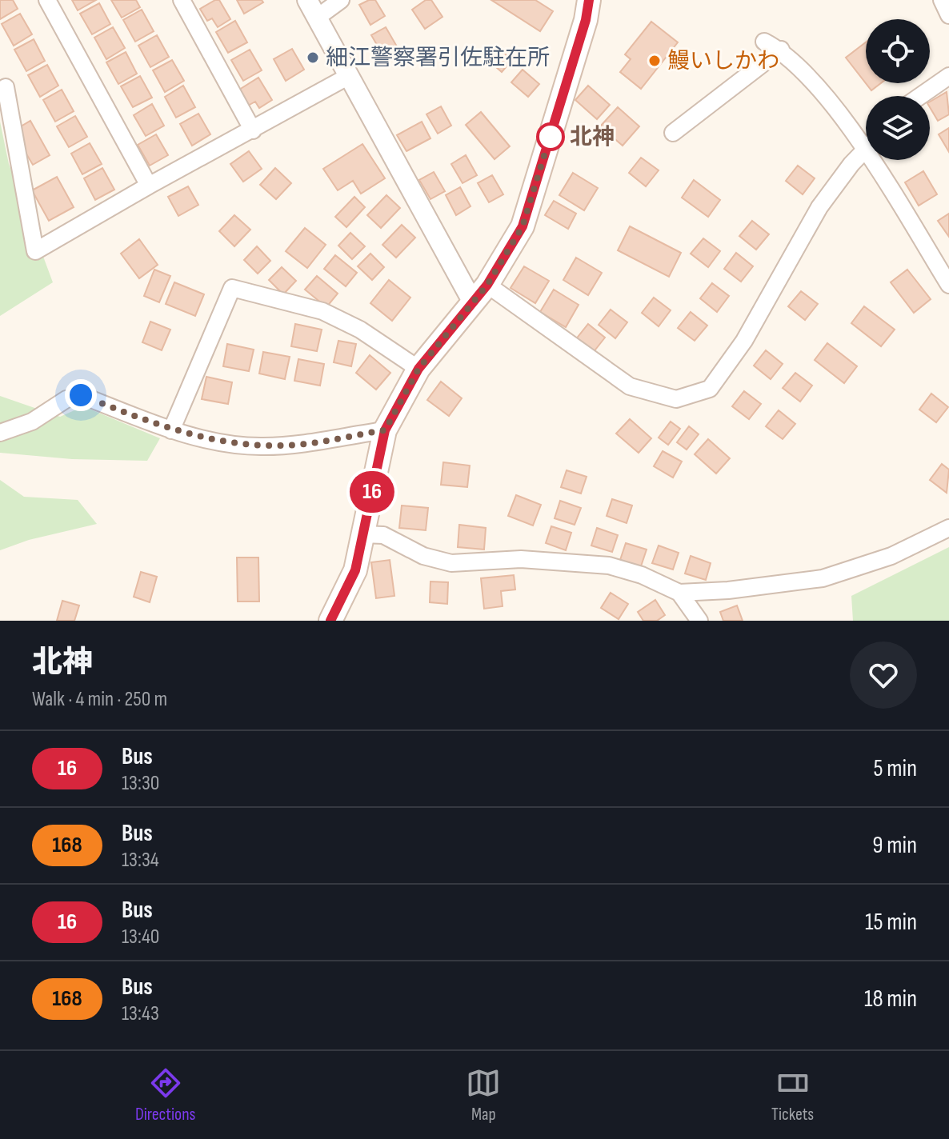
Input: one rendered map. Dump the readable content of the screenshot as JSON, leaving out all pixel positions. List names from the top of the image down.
{
  "places": ["細江警察署引佐駐在所", "鰻いしかわ", "北神"],
  "lines": ["bus line 16"],
  "page": {
    "on_map": "16",
    "heading": ["北神", "Walk · 4 min · 250 m"],
    "list": [
      {
        "mark": "16",
        "name": "Bus",
        "note": "13:30",
        "value": "5 min"
      },
      {
        "mark": "168",
        "name": "Bus",
        "note": "13:34",
        "value": "9 min"
      },
      {
        "mark": "16",
        "name": "Bus",
        "note": "13:40",
        "value": "15 min"
      },
      {
        "mark": "168",
        "name": "Bus",
        "note": "13:43",
        "value": "18 min"
      }
    ],
    "tabs": ["Directions", "Map", "Tickets"]
  }
}
